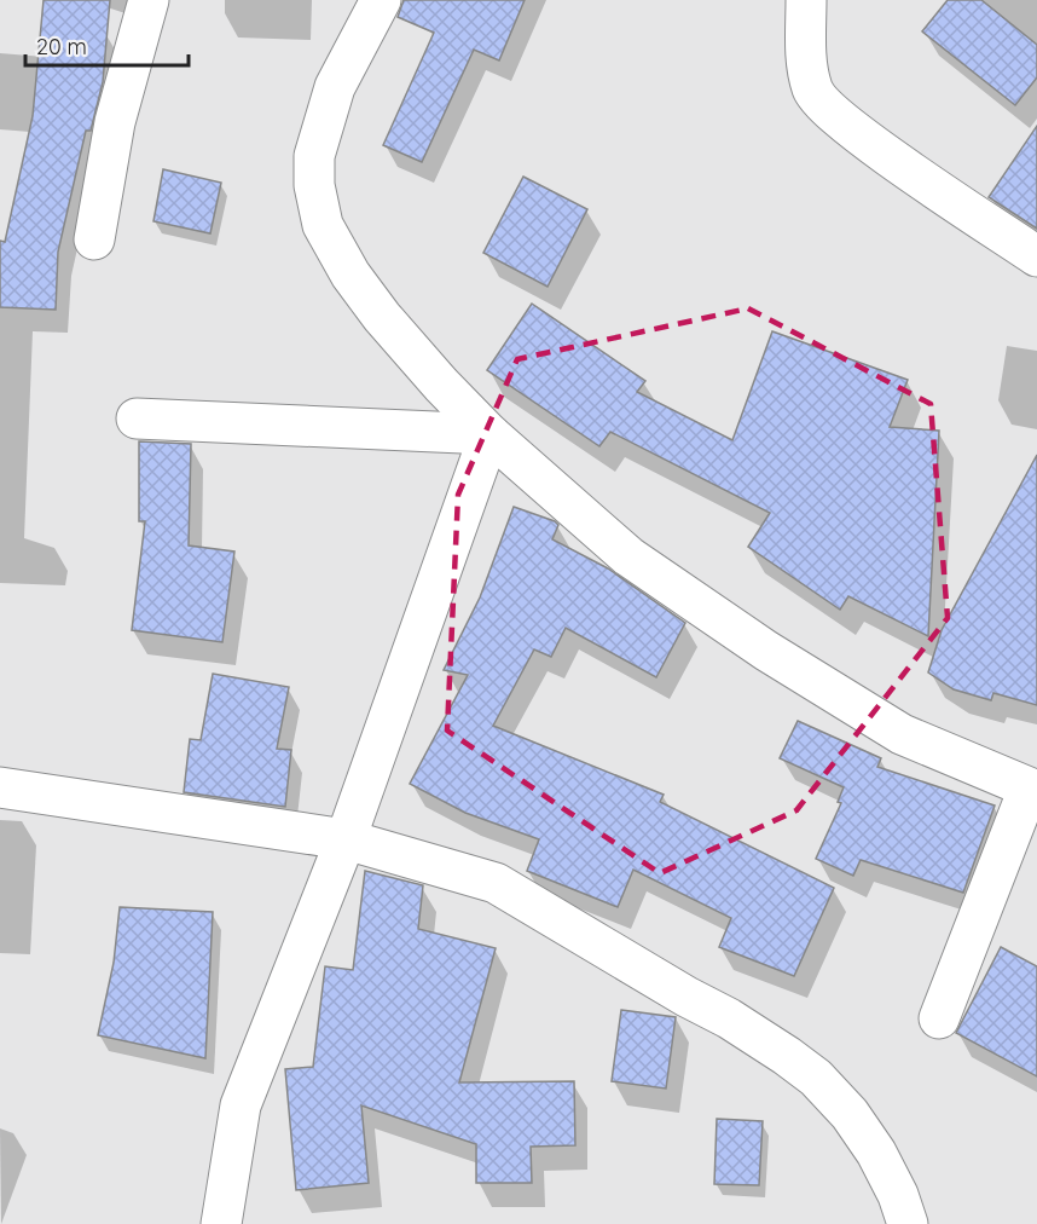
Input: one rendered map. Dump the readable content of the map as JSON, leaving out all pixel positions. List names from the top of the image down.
{
  "scale_bar": "20 m"
}
